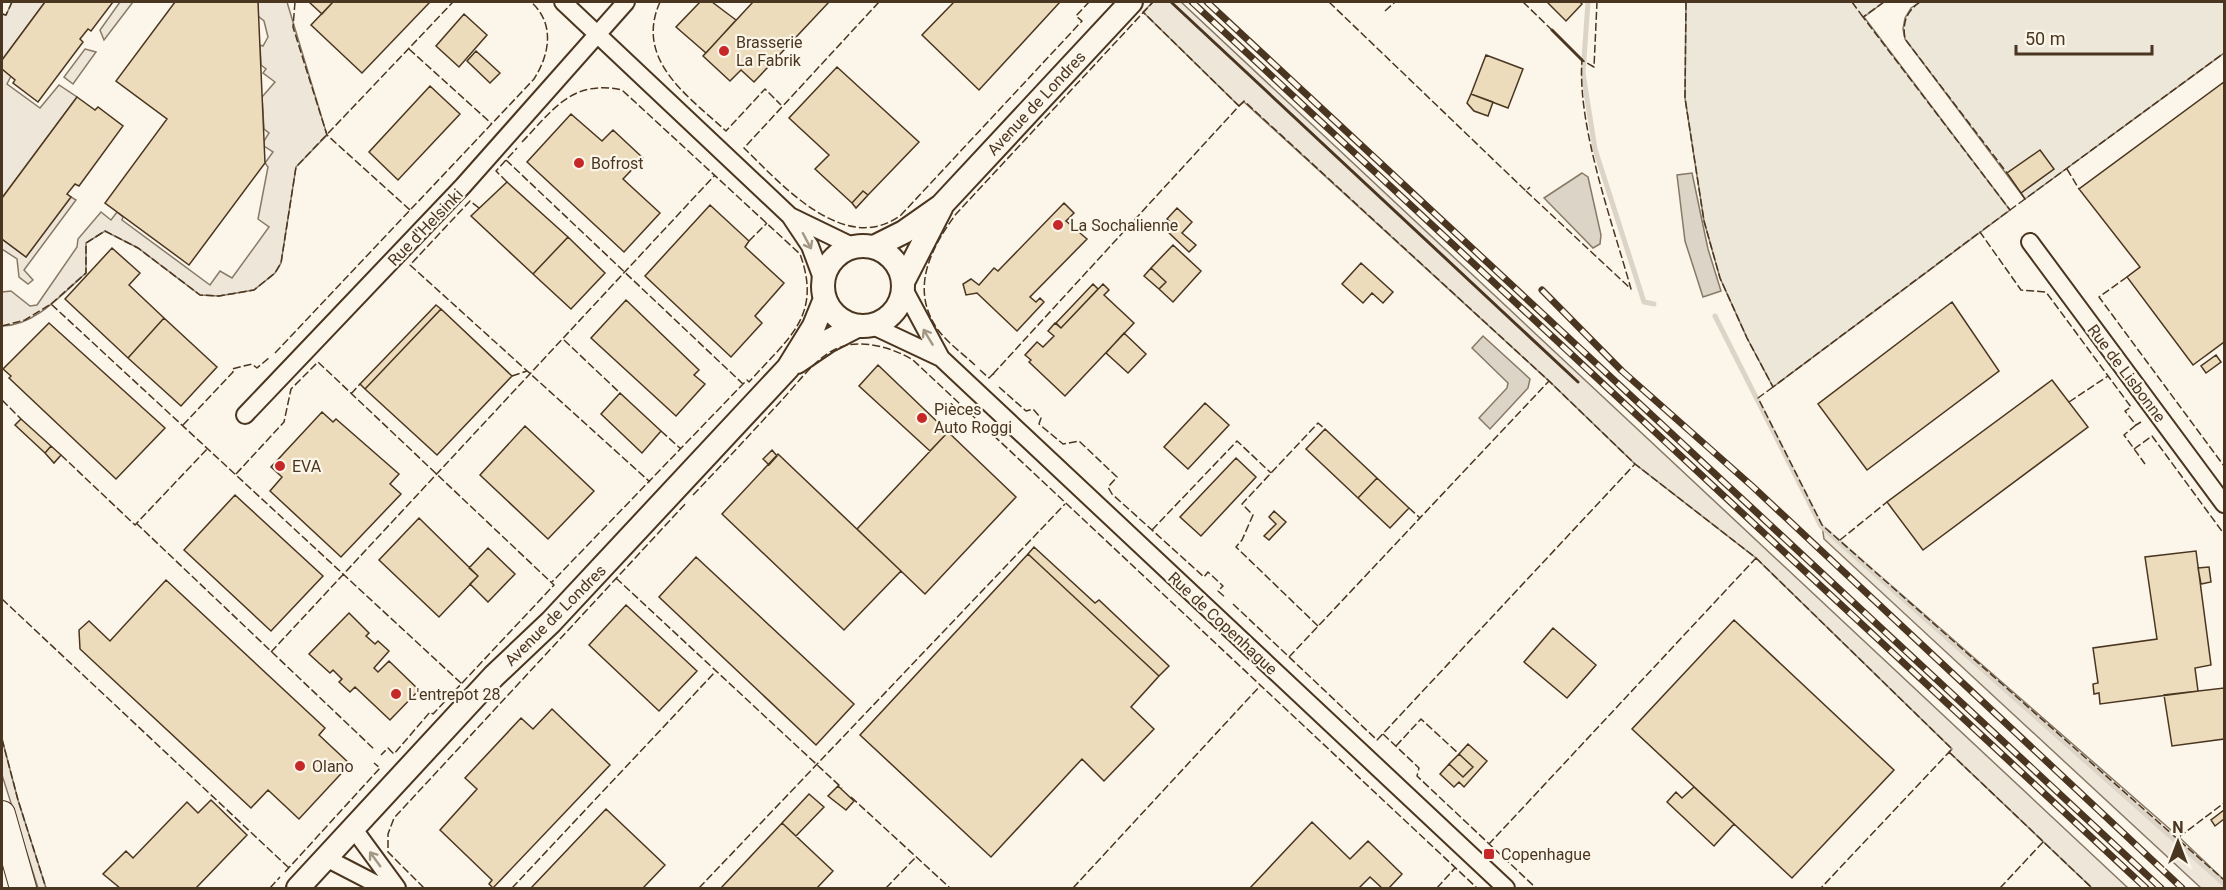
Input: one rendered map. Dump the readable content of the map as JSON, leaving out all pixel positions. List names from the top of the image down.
{
  "streets": {
    "street": [
      "Avenue de Londres",
      "Rue d'Helsinki",
      "Rue de Lisbonne",
      "Rue de Copenhague"
    ]
  },
  "crossings": [
    ["Avenue de Londres", "Rue de Copenhague"]
  ],
  "places": {
    "other": [
      "Brasserie La Fabrik",
      "Bofrost",
      "La Sochalienne",
      "Pièces Auto Roggi",
      "EVA",
      "L'entrepot 28",
      "Olano"
    ],
    "transit": ["Copenhague"]
  },
  "scale_bar": "50 m",
  "north": "top"
}
